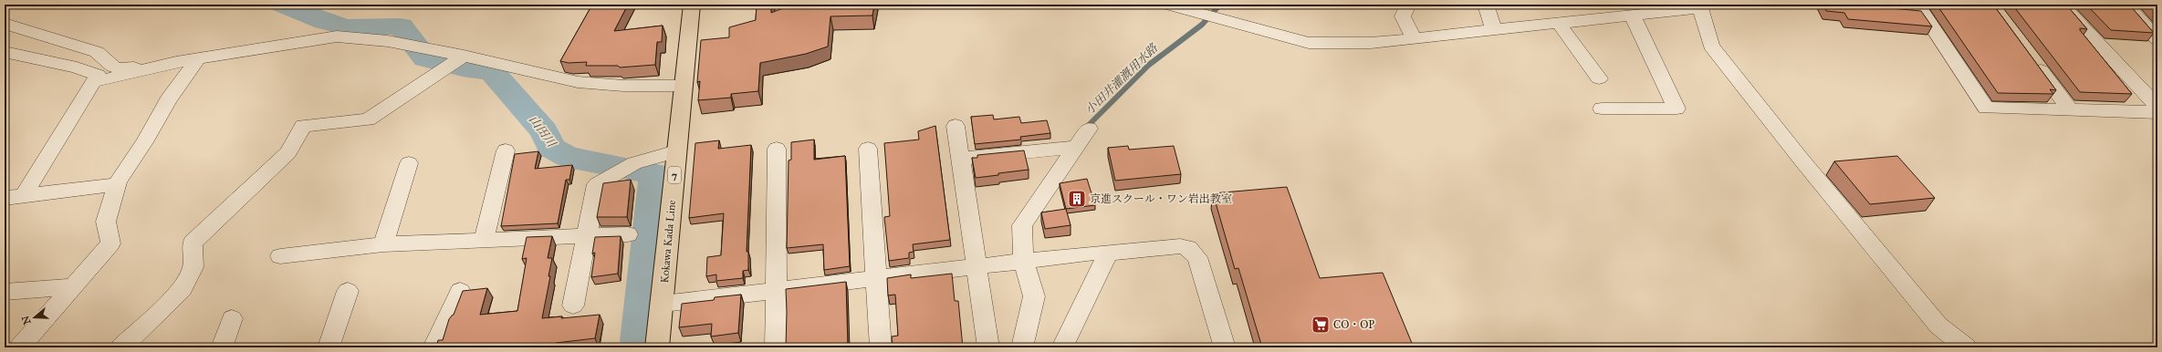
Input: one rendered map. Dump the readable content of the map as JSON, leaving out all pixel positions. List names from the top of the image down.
{
  "streets": {
    "main road": ["7", "Kokawa Kada Line"]
  },
  "water": ["小田井灌漑用水路", "山田川"],
  "places": {
    "building": ["京進スクール・ワン岩出教室"],
    "supermarket": ["CO・OP"]
  },
  "north": "left"
}
